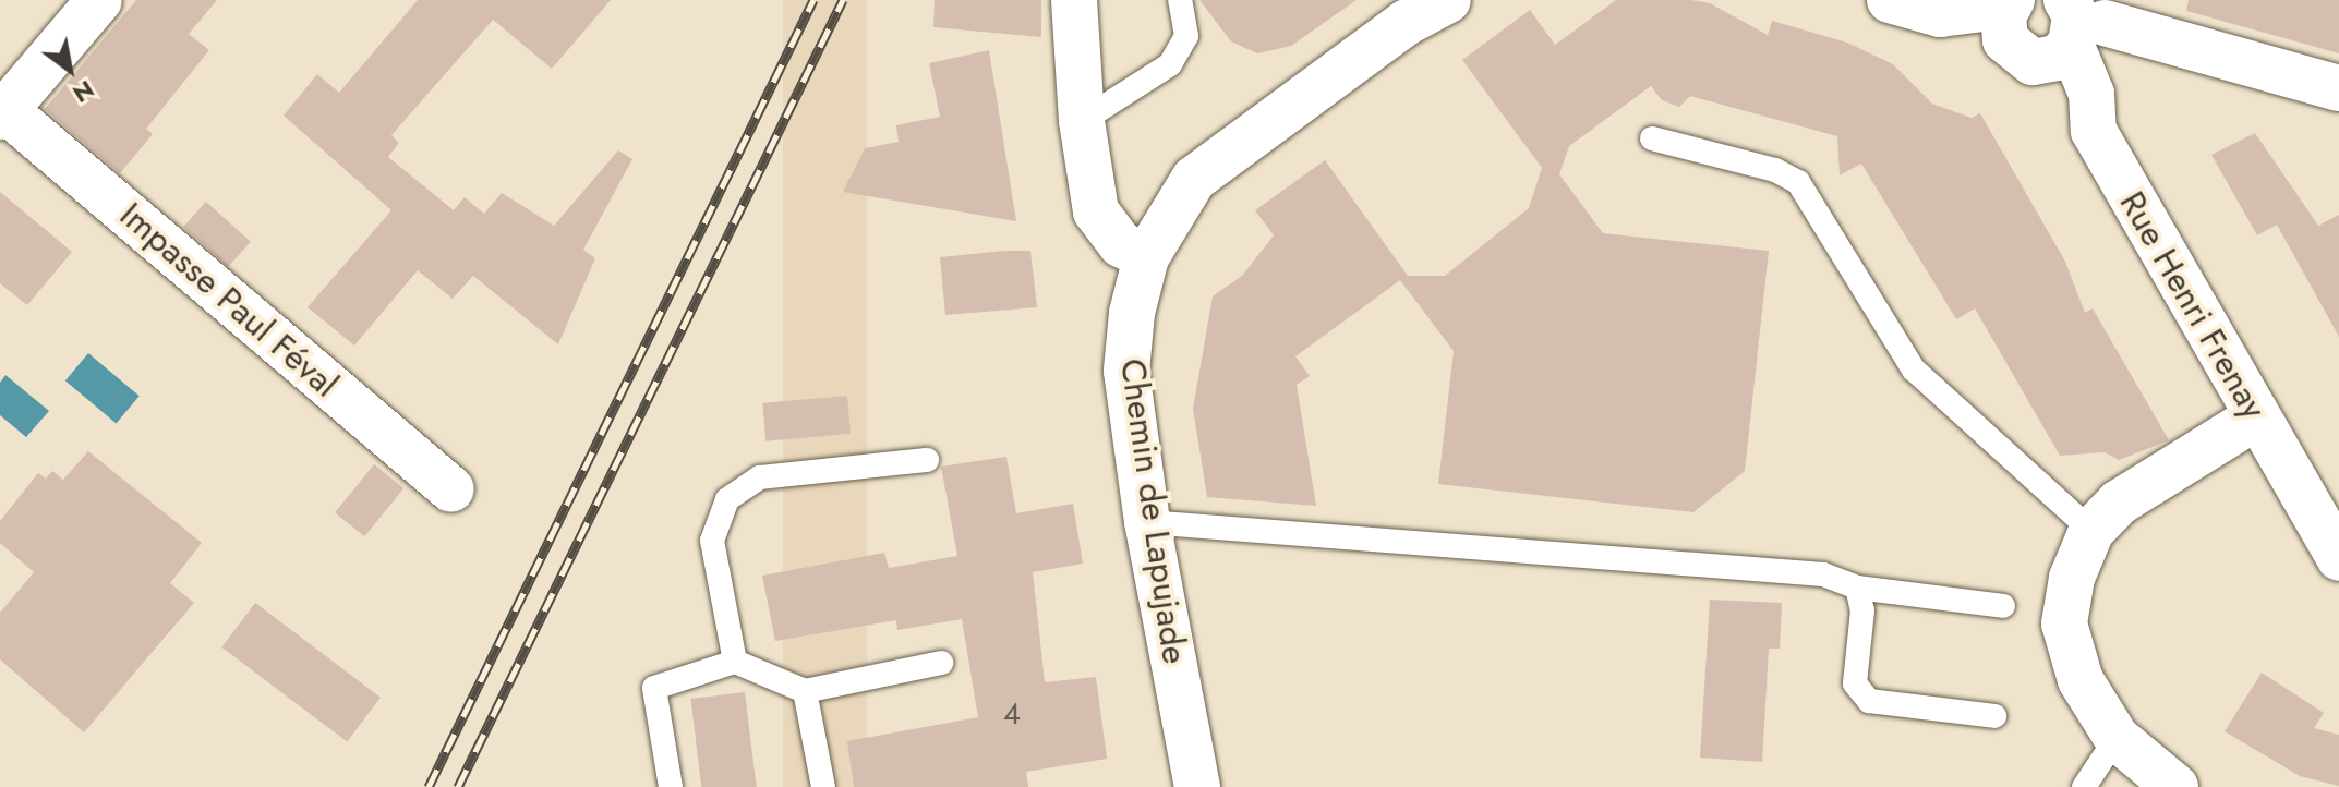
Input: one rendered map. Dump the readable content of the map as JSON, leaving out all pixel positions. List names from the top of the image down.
{
  "streets": {
    "street": ["Impasse Paul Féval", "Rue Henri Frenay", "Chemin de Lapujade"]
  },
  "house_numbers": ["4"],
  "north": "bottom right"
}
